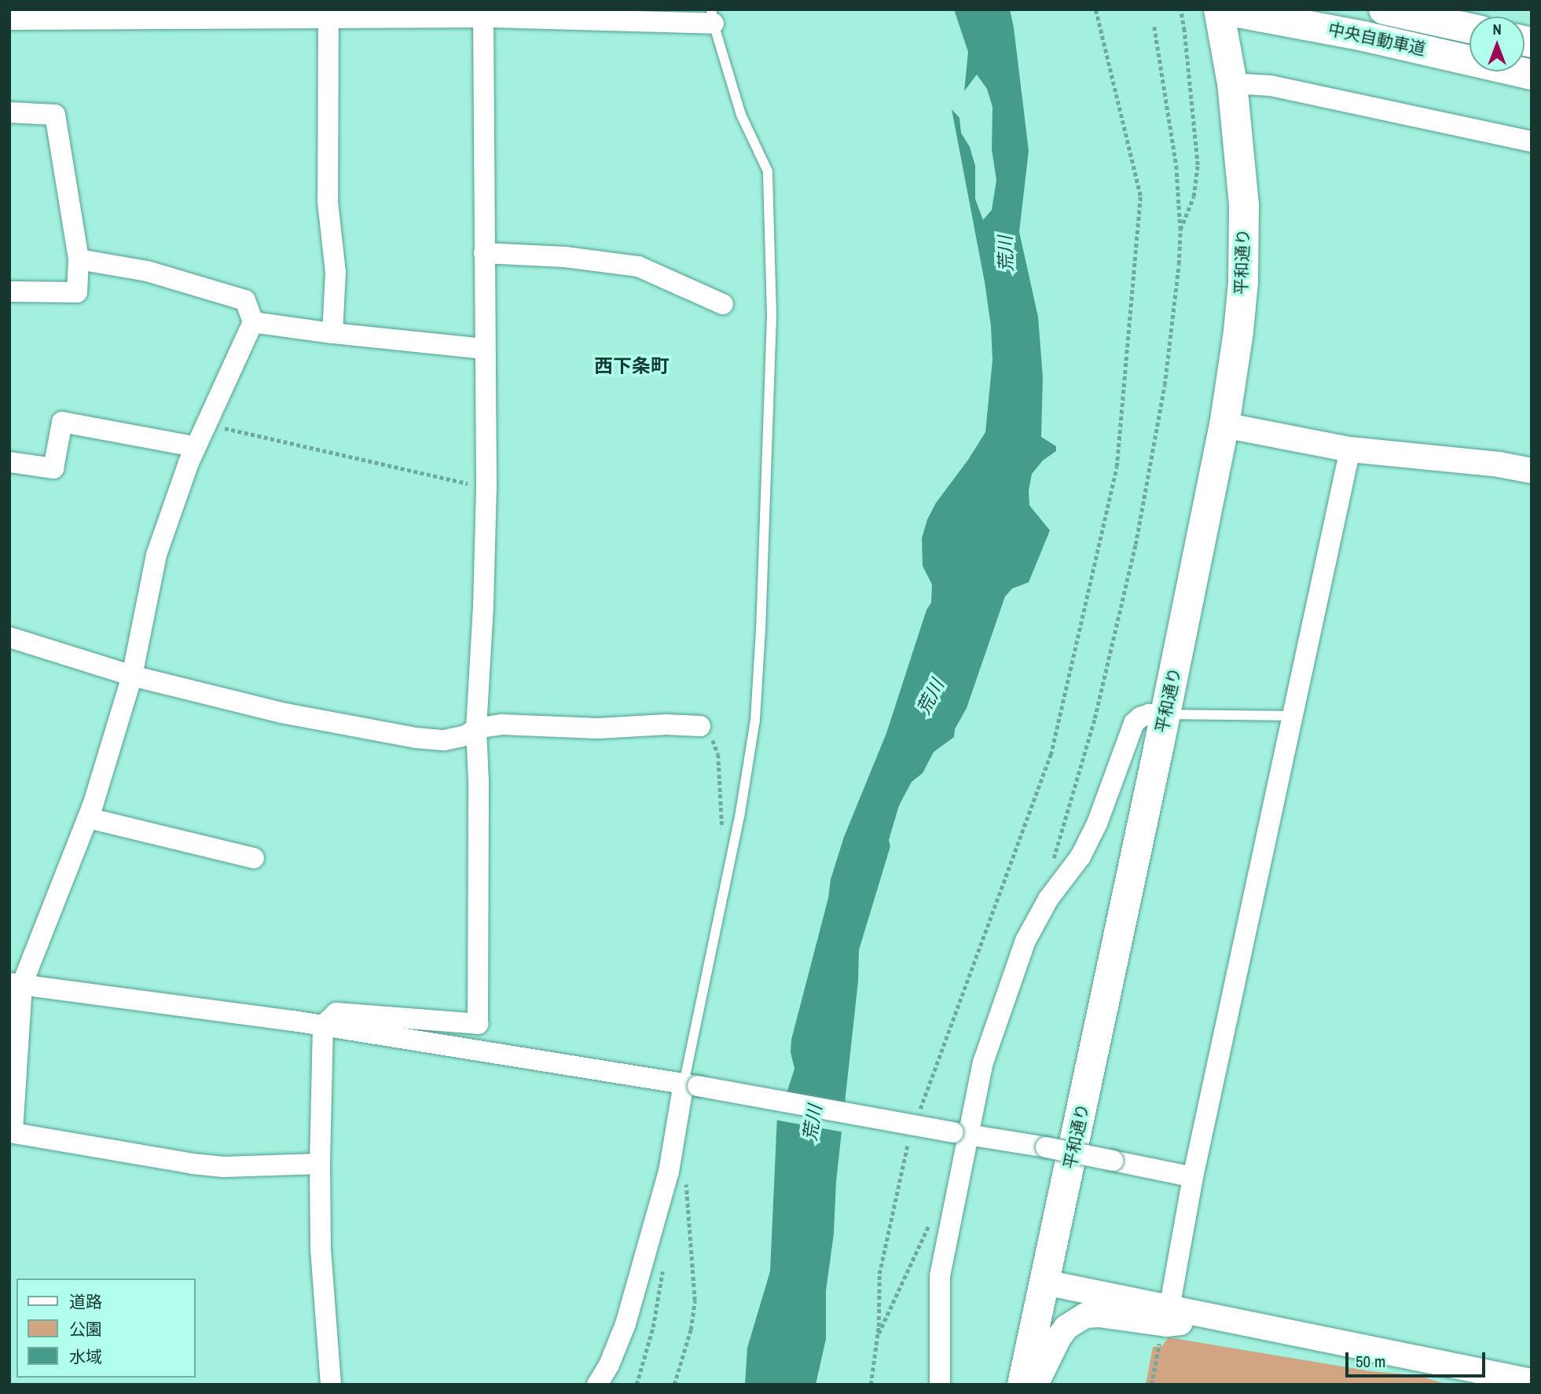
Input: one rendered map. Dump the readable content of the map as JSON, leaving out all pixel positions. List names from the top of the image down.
{
  "streets": {
    "highway": ["中央自動車道", "平和通り"]
  },
  "crossings": [
    ["中央自動車道", "平和通り"]
  ],
  "districts": ["西下条町"],
  "water": ["荒川"],
  "legend": ["道路", "公園", "水域"],
  "scale_bar": "50 m",
  "north": "top"
}
